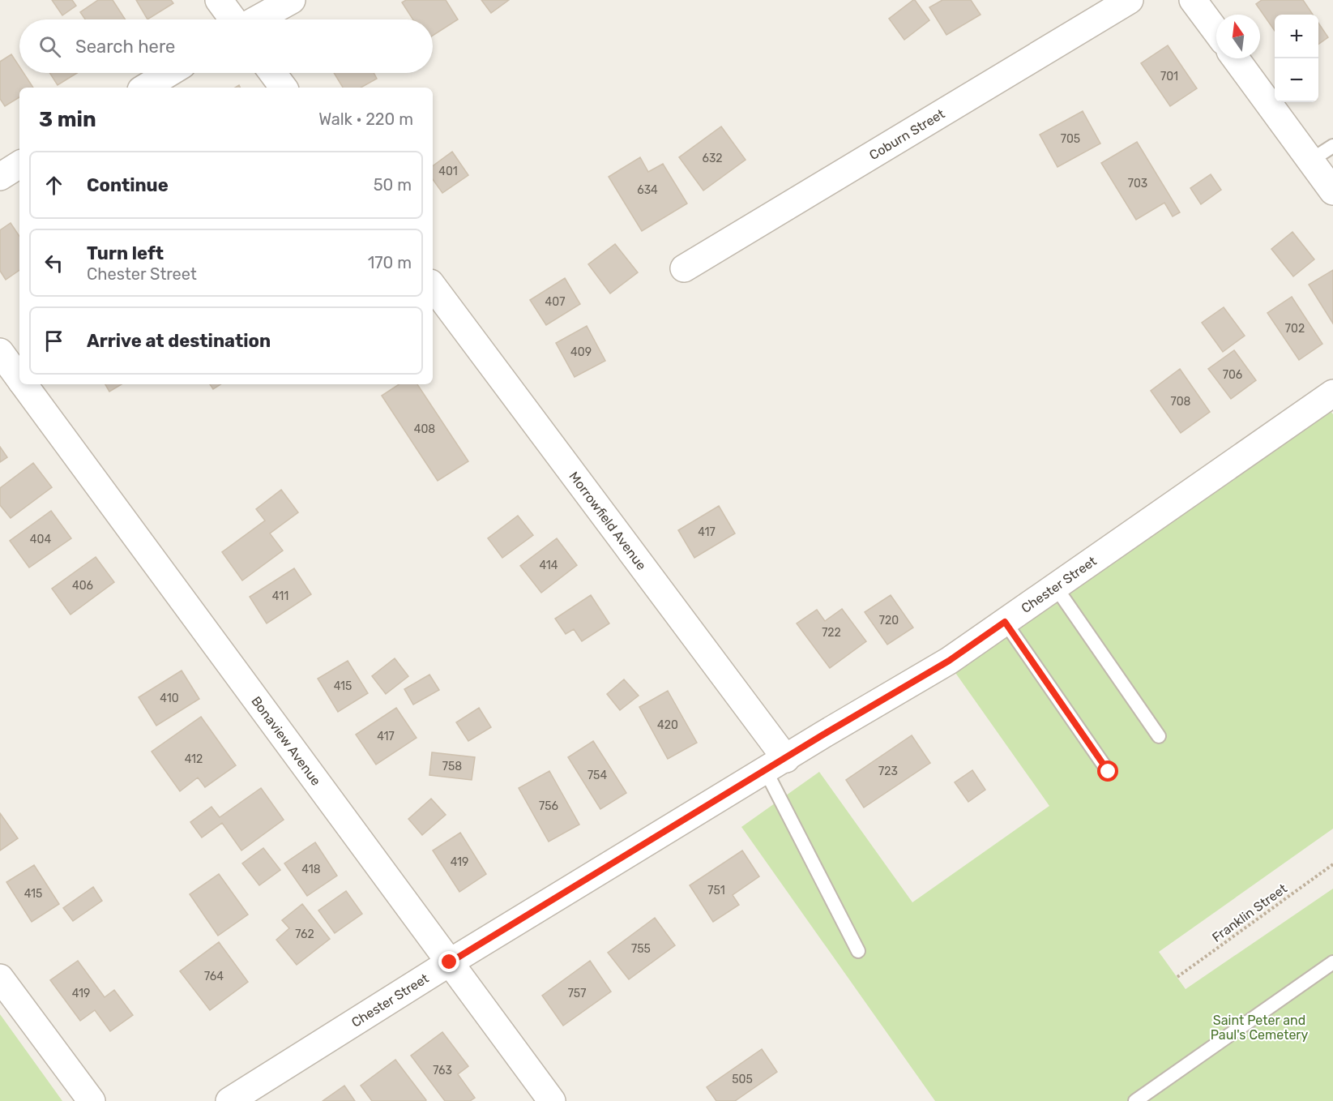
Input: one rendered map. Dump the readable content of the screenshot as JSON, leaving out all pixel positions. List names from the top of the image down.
{
  "streets": {
    "street": [
      "Coburn Street",
      "Morrowfield Avenue",
      "Chester Street",
      "Bonaview Avenue"
    ],
    "path": ["Franklin Street"]
  },
  "crossings": [
    ["Morrowfield Avenue", "Chester Street"],
    ["Chester Street", "Bonaview Avenue"]
  ],
  "parks": ["Saint Peter and Paul's Cemetery"],
  "house_numbers": [
    "701",
    "705",
    "632",
    "401",
    "703",
    "634",
    "407",
    "702",
    "409",
    "706",
    "708",
    "408",
    "417",
    "404",
    "414",
    "406",
    "411",
    "720",
    "722",
    "415",
    "410",
    "420",
    "417",
    "412",
    "758",
    "723",
    "754",
    "756",
    "419",
    "418",
    "751",
    "415",
    "762",
    "755",
    "764",
    "419",
    "757",
    "763",
    "505"
  ],
  "north": "top",
  "page": {
    "map_buttons": ["+", "−"],
    "search": "Search here",
    "heading": ["3 min", "Walk · 220 m"],
    "list": [
      ["Continue", "50 m"],
      ["Turn left", "Chester Street", "170 m"],
      "Arrive at destination"
    ]
  }
}
